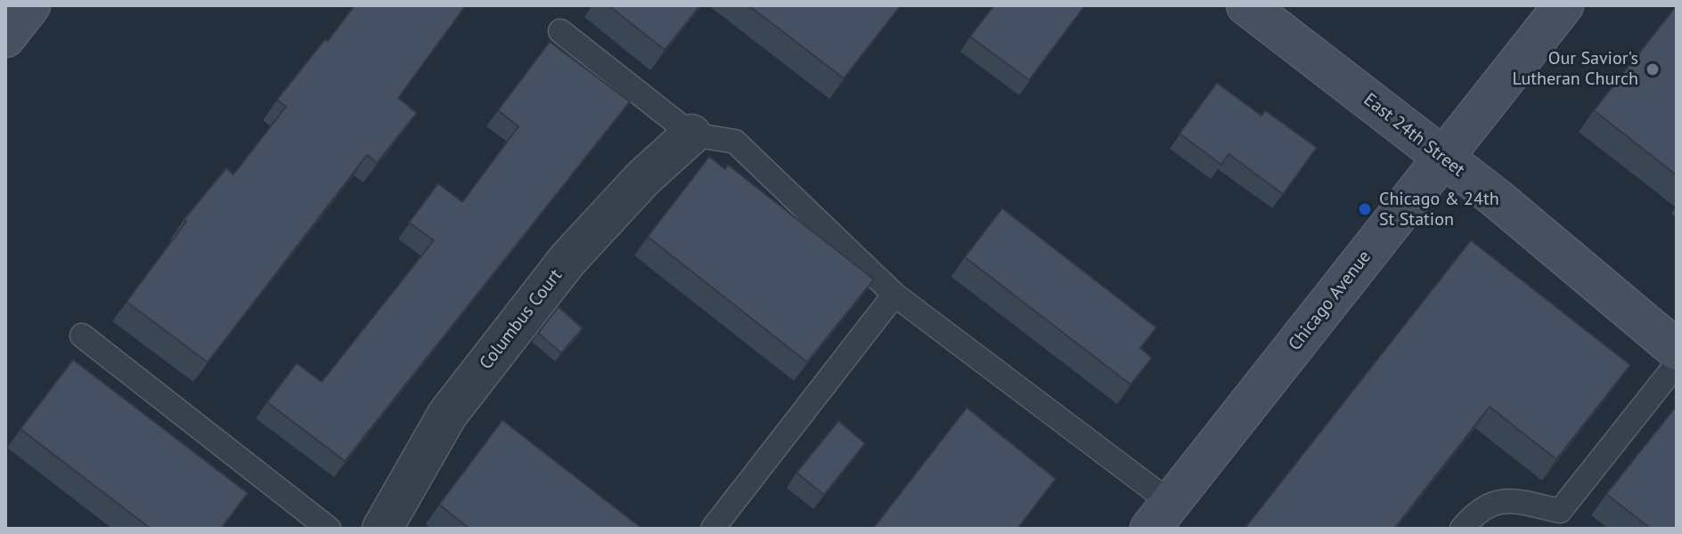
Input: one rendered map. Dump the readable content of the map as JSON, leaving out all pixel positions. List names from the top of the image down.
{
  "streets": {
    "street": ["East 24th Street", "Chicago Avenue", "Columbus Court"]
  },
  "crossings": [
    ["East 24th Street", "Chicago Avenue"]
  ],
  "places": ["Our Savior's Lutheran Church", "Chicago & 24th St Station"]
}
